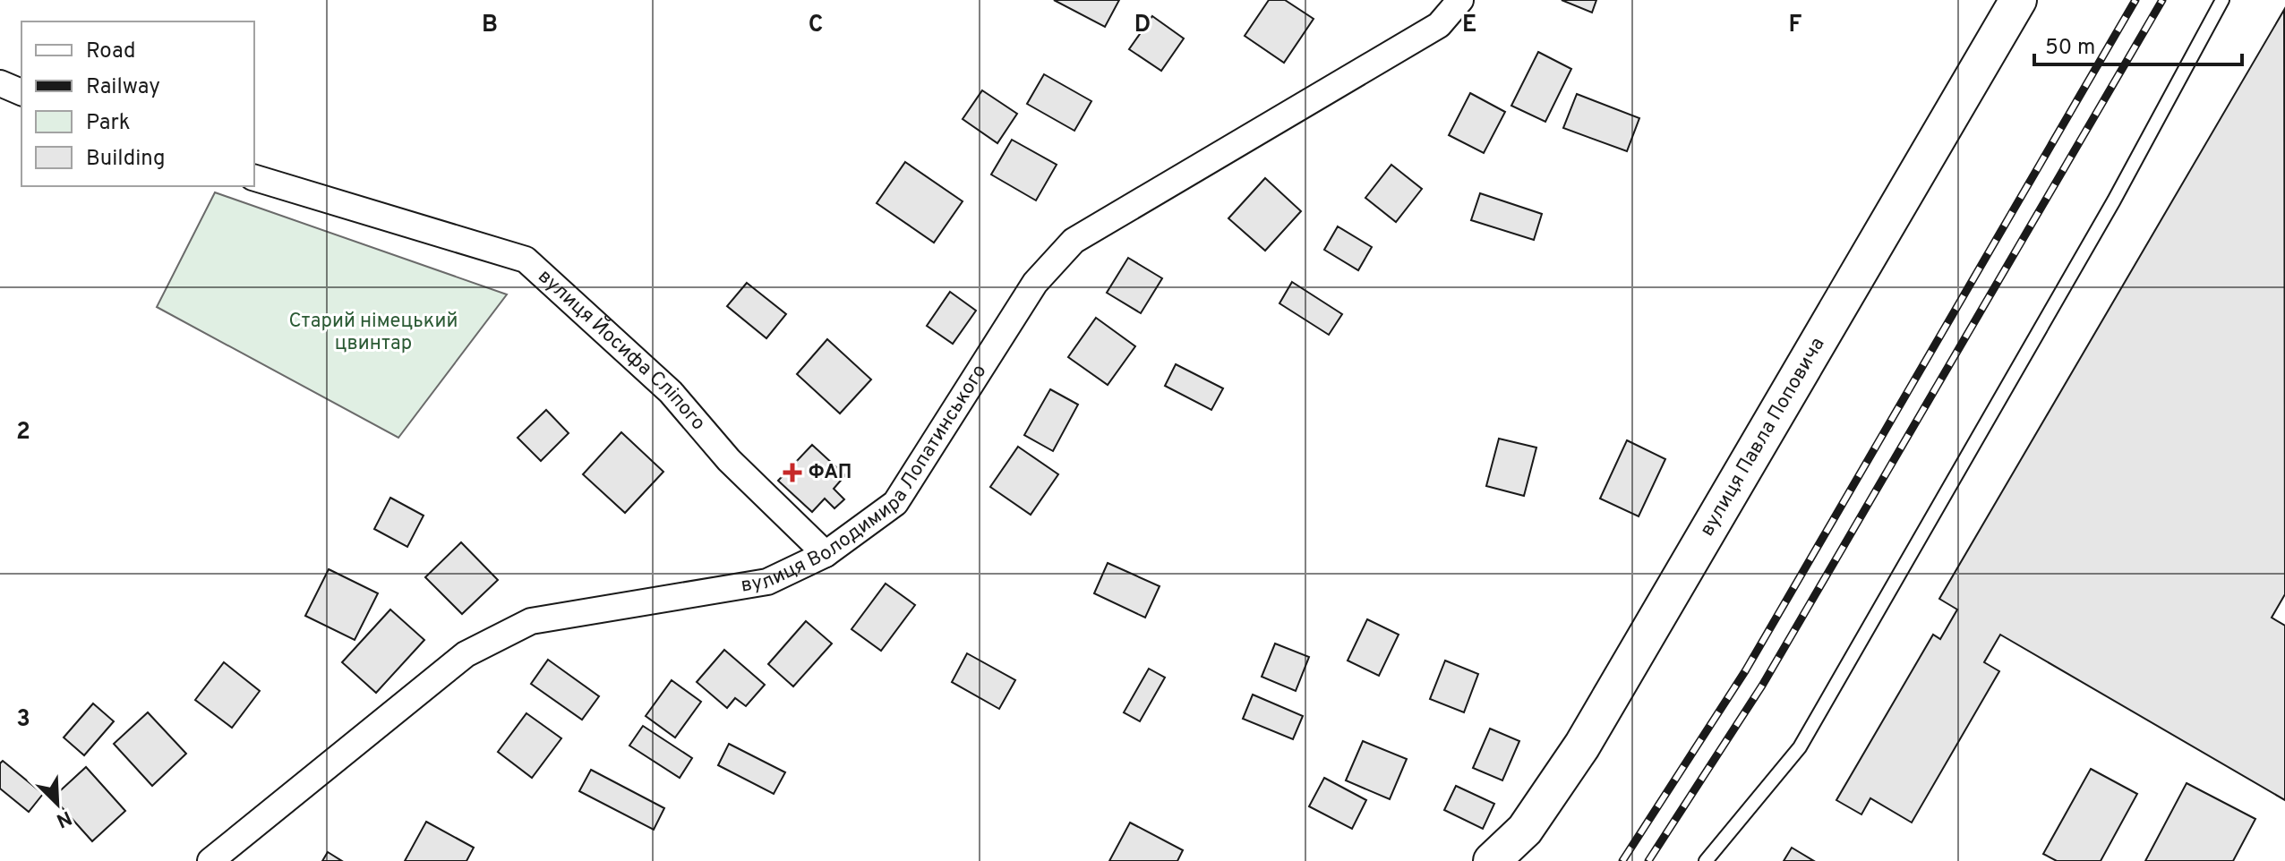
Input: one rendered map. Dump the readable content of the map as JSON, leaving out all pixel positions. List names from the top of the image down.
{
  "streets": {
    "street": ["вулиця Йосифа Сліпого", "вулиця Павла Поповича", "вулиця Володимира Лопатинського"]
  },
  "crossings": [
    ["вулиця Йосифа Сліпого", "вулиця Володимира Лопатинського"]
  ],
  "parks": ["Старий німецький цвинтар"],
  "places": {
    "health": ["ФАП"]
  },
  "legend": [
    "Road",
    "Railway",
    "Park",
    "Building"
  ],
  "scale_bar": "50 m",
  "north": "bottom right",
  "grid": {
    "columns": [
      "B",
      "C",
      "D",
      "E",
      "F"
    ],
    "rows": ["2", "3"]
  }
}
